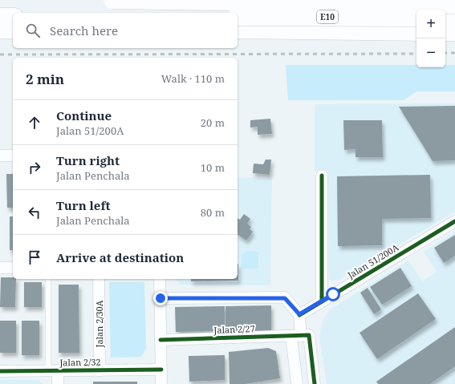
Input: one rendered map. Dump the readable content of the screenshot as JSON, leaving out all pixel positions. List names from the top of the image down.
{
  "streets": {
    "highway": ["E10"],
    "street": [
      "Jalan 51/200A",
      "Jalan 2/30A",
      "Jalan 2/27",
      "Jalan 2/32"
    ]
  },
  "crossings": [
    ["Jalan 2/30A", "Jalan 2/32"]
  ],
  "page": {
    "map_buttons": ["+", "−"],
    "search": "Search here",
    "heading": ["2 min", "Walk · 110 m"],
    "list": [
      ["Continue", "Jalan 51/200A", "20 m"],
      ["Turn right", "Jalan Penchala", "10 m"],
      ["Turn left", "Jalan Penchala", "80 m"],
      "Arrive at destination"
    ]
  }
}
